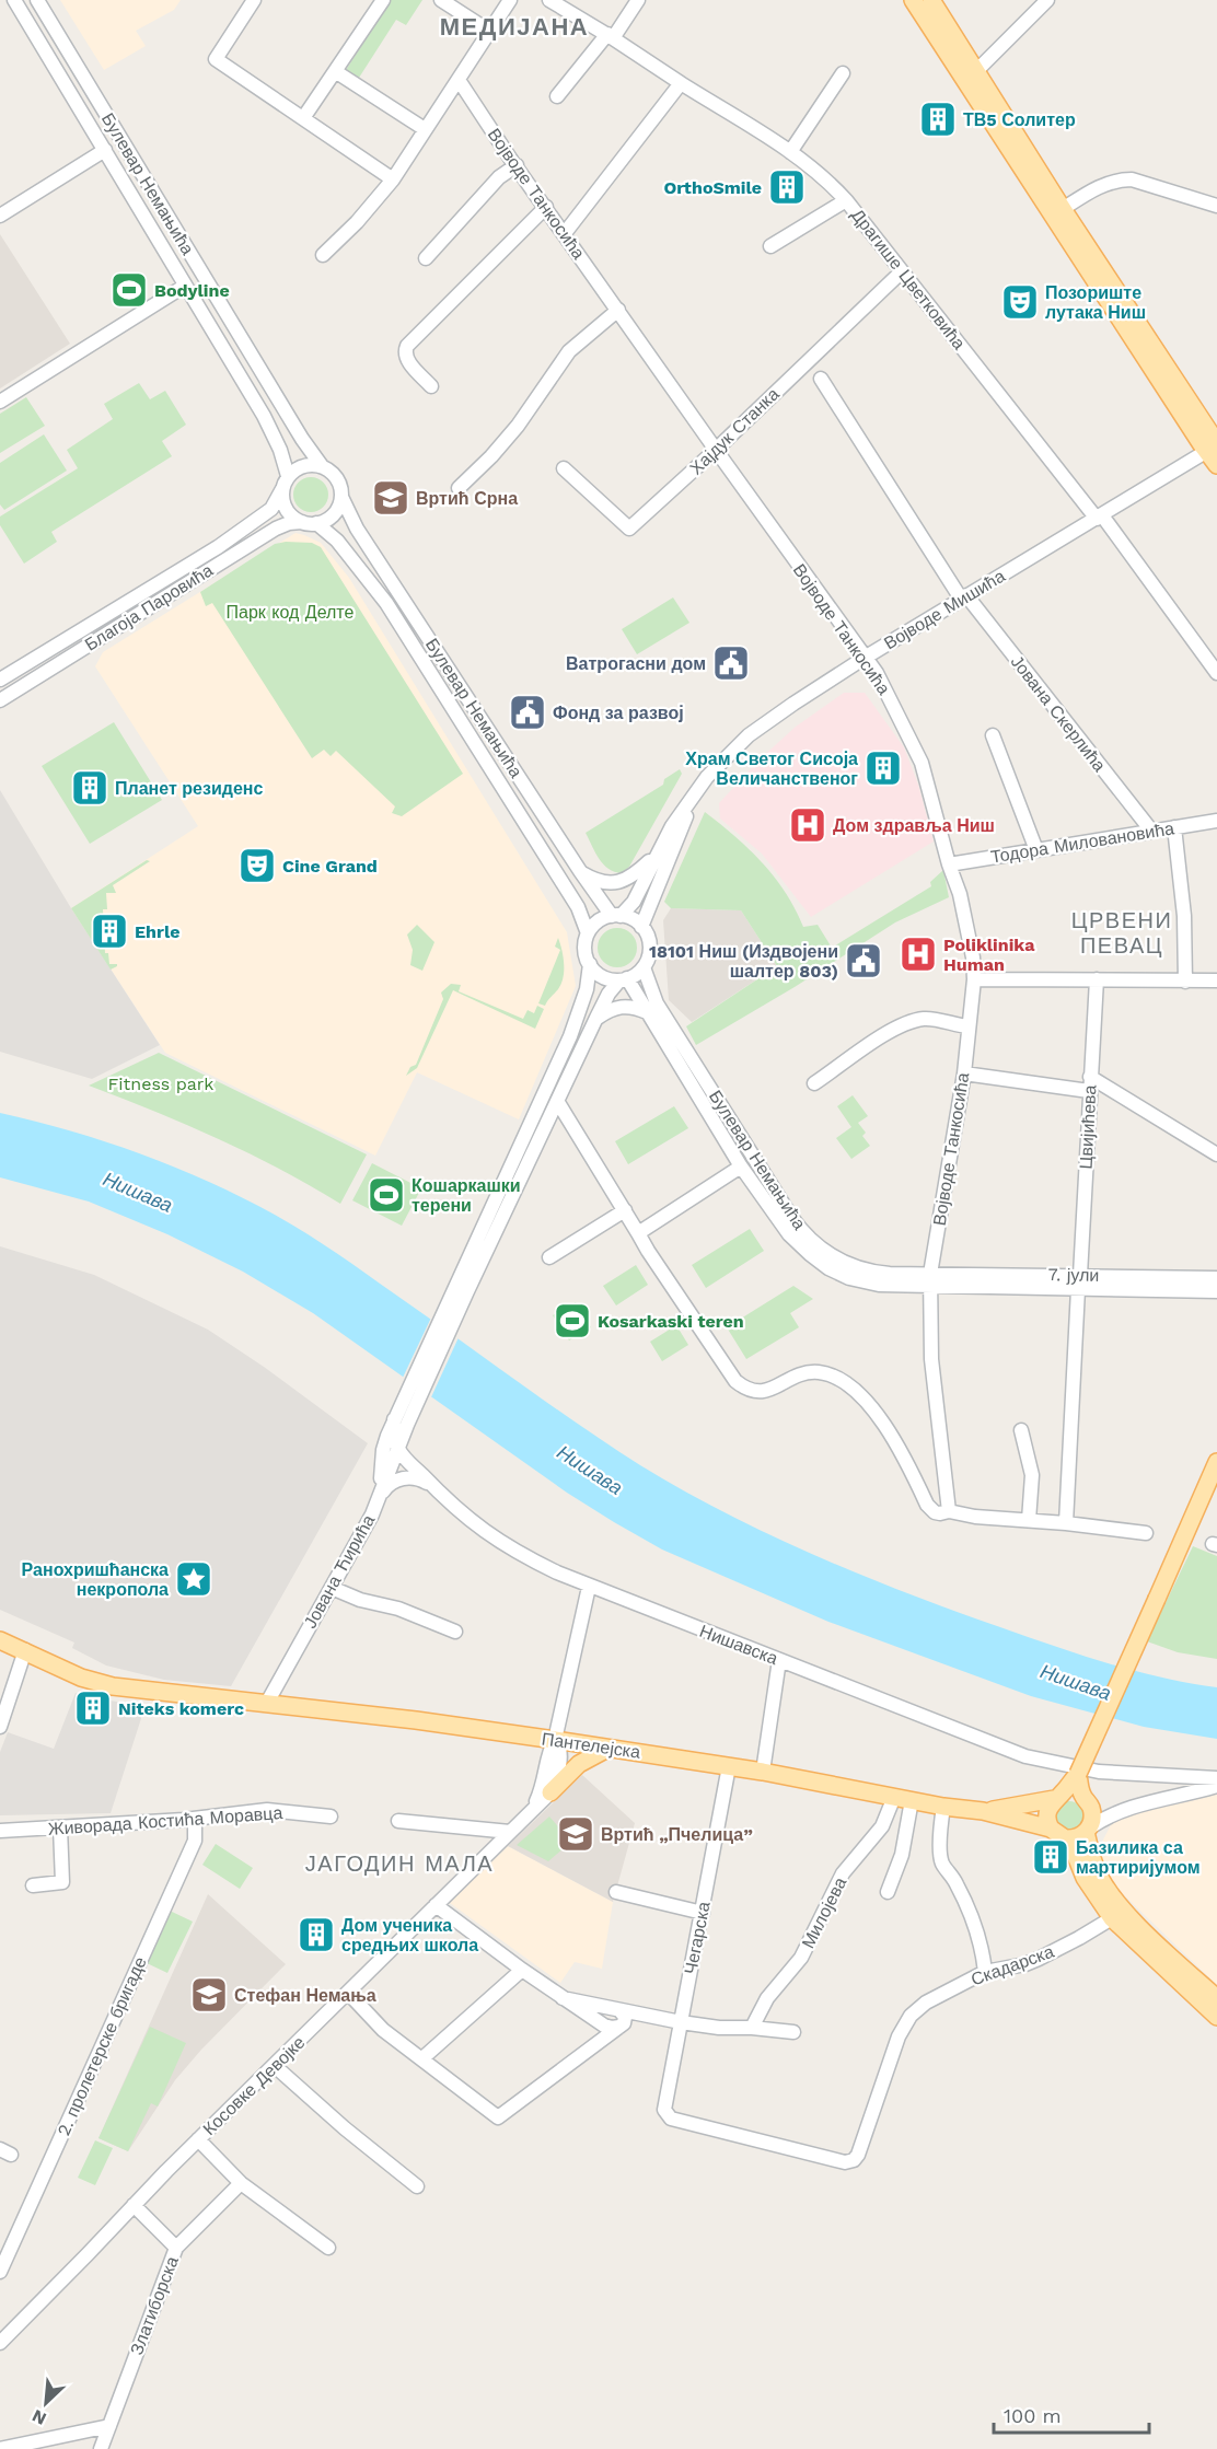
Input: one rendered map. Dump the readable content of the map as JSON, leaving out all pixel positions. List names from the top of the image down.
{
  "streets": {
    "main road": ["Пантелејска"],
    "street": [
      "Булевар Немањића",
      "Војводе Танкосића",
      "Драгише Цветковића",
      "Хајдук Станка",
      "Благоја Паровића",
      "Војводе Мишића",
      "Јована Скерлића",
      "Тодора Миловановића",
      "Цвијићева",
      "7. јули",
      "Јована Ћирића",
      "Нишавска",
      "Живорада Костића Моравца",
      "Милојева",
      "Чегарска",
      "Скадарска",
      "2. пролетерске бригаде",
      "Косовке Девојке",
      "Златиборска"
    ]
  },
  "crossings": [
    ["Булевар Немањића", "Војводе Танкосића"],
    ["Булевар Немањића", "Благоја Паровића"],
    ["Булевар Немањића", "Војводе Мишића"],
    ["Булевар Немањића", "7. јули"],
    ["Војводе Танкосића", "Хајдук Станка"],
    ["Војводе Танкосића", "Војводе Мишића"],
    ["Војводе Танкосића", "Тодора Миловановића"],
    ["Војводе Танкосића", "7. јули"],
    ["Драгише Цветковића", "Хајдук Станка"],
    ["Драгише Цветковића", "Војводе Мишића"],
    ["Војводе Мишића", "Јована Скерлића"],
    ["Јована Скерлића", "Тодора Миловановића"],
    ["Цвијићева", "7. јули"],
    ["Јована Ћирића", "Нишавска"],
    ["Јована Ћирића", "Пантелејска"],
    ["Пантелејска", "Милојева"],
    ["Пантелејска", "Чегарска"],
    ["Пантелејска", "Косовке Девојке"],
    ["Живорада Костића Моравца", "2. пролетерске бригаде"],
    ["Чегарска", "Скадарска"]
  ],
  "districts": ["МЕДИЈАНА", "ЦРВЕНИ ПЕВАЦ", "ЈАГОДИН МАЛА"],
  "water": ["Нишава"],
  "parks": ["Парк код Делте", "Fitness park"],
  "places": {
    "building": [
      "ТВ5 Солитер",
      "OrthoSmile",
      "Храм Светог Сисоја Величанственог",
      "Планет резиденс",
      "Ehrle",
      "Niteks komerc",
      "Базилика са мартиријумом",
      "Дом ученика средњих школа"
    ],
    "sports": ["Bodyline", "Кошаркашки терени", "Kosarkaski teren"],
    "theatre": ["Позориште лутака Ниш", "Cine Grand"],
    "school or university": ["Вртић Срна", "Вртић „Пчелица”", "Стефан Немања"],
    "public building": ["Ватрогасни дом", "Фонд за развој", "18101 Ниш (Издвојени шалтер 803)"],
    "hospital": ["Дом здравља Ниш", "Poliklinika Human"],
    "place": ["Ранохришћанска некропола"]
  },
  "scale_bar": "100 m",
  "north": "bottom left"
}
